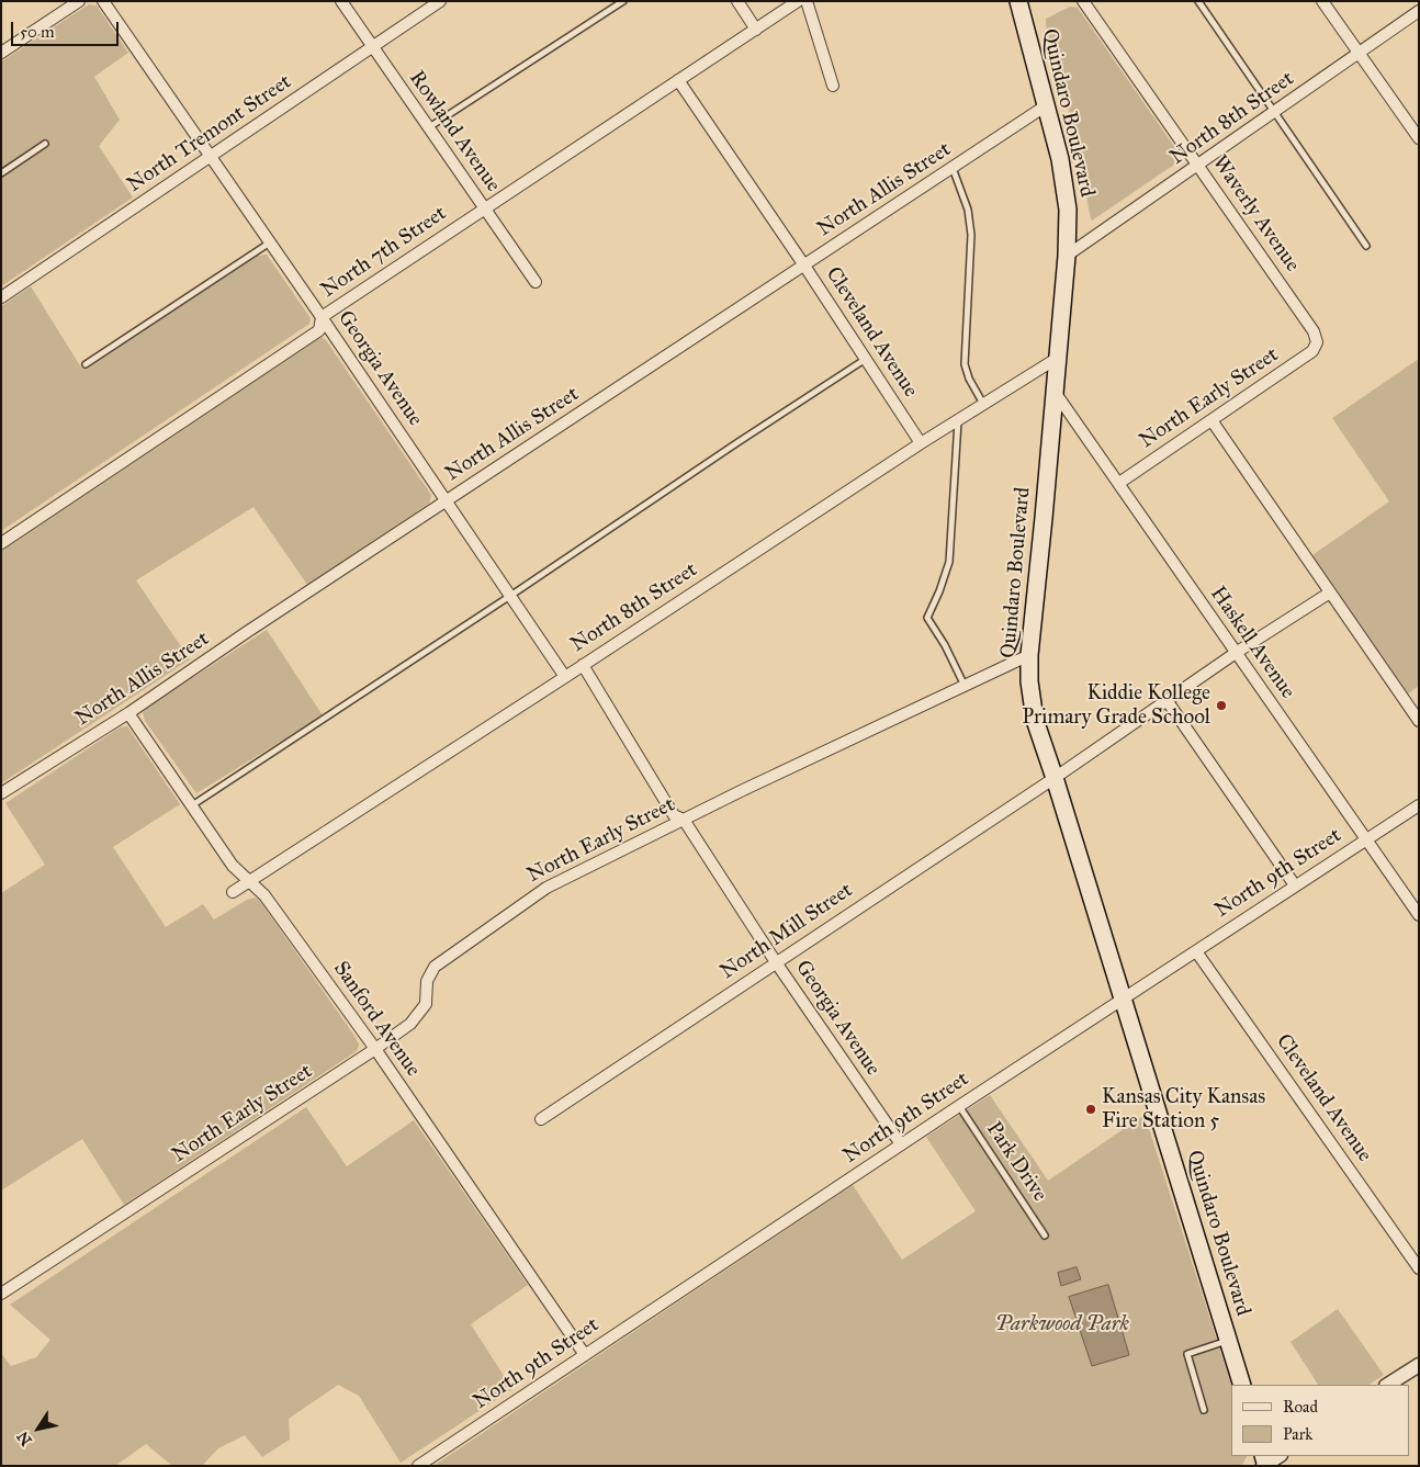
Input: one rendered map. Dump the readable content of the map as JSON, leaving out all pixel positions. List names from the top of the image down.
{
  "streets": {
    "main road": ["Quindaro Boulevard"],
    "street": [
      "North 8th Street",
      "Rowland Avenue",
      "North Tremont Street",
      "North Allis Street",
      "Waverly Avenue",
      "North 7th Street",
      "Cleveland Avenue",
      "Georgia Avenue",
      "North Early Street",
      "Haskell Avenue",
      "North 9th Street",
      "North Mill Street",
      "Sanford Avenue"
    ],
    "lane": ["Park Drive"]
  },
  "crossings": [
    ["Quindaro Boulevard", "North 8th Street"],
    ["Quindaro Boulevard", "North Allis Street"],
    ["Quindaro Boulevard", "North Early Street"],
    ["Quindaro Boulevard", "Haskell Avenue"],
    ["Quindaro Boulevard", "North 9th Street"],
    ["Quindaro Boulevard", "North Mill Street"],
    ["North 8th Street", "Waverly Avenue"],
    ["North 8th Street", "Cleveland Avenue"],
    ["North 8th Street", "Georgia Avenue"],
    ["North 8th Street", "Sanford Avenue"],
    ["Rowland Avenue", "North Tremont Street"],
    ["Rowland Avenue", "North 7th Street"],
    ["North Tremont Street", "Georgia Avenue"],
    ["North Allis Street", "Cleveland Avenue"],
    ["North Allis Street", "Georgia Avenue"],
    ["North Allis Street", "Sanford Avenue"],
    ["Waverly Avenue", "North Early Street"],
    ["North 7th Street", "Cleveland Avenue"],
    ["North 7th Street", "Georgia Avenue"],
    ["Cleveland Avenue", "North 9th Street"],
    ["Georgia Avenue", "North Early Street"],
    ["Georgia Avenue", "North 9th Street"],
    ["Georgia Avenue", "North Mill Street"],
    ["North Early Street", "Haskell Avenue"],
    ["North Early Street", "Sanford Avenue"],
    ["Haskell Avenue", "North 9th Street"],
    ["Haskell Avenue", "North Mill Street"],
    ["North 9th Street", "Sanford Avenue"],
    ["North 9th Street", "Park Drive"]
  ],
  "parks": ["Parkwood Park"],
  "places": ["Kiddie Kollege Primary Grade School", "Kansas City Kansas Fire Station 5"],
  "legend": ["Road", "Park"],
  "scale_bar": "50 m",
  "north": "bottom left"
}
